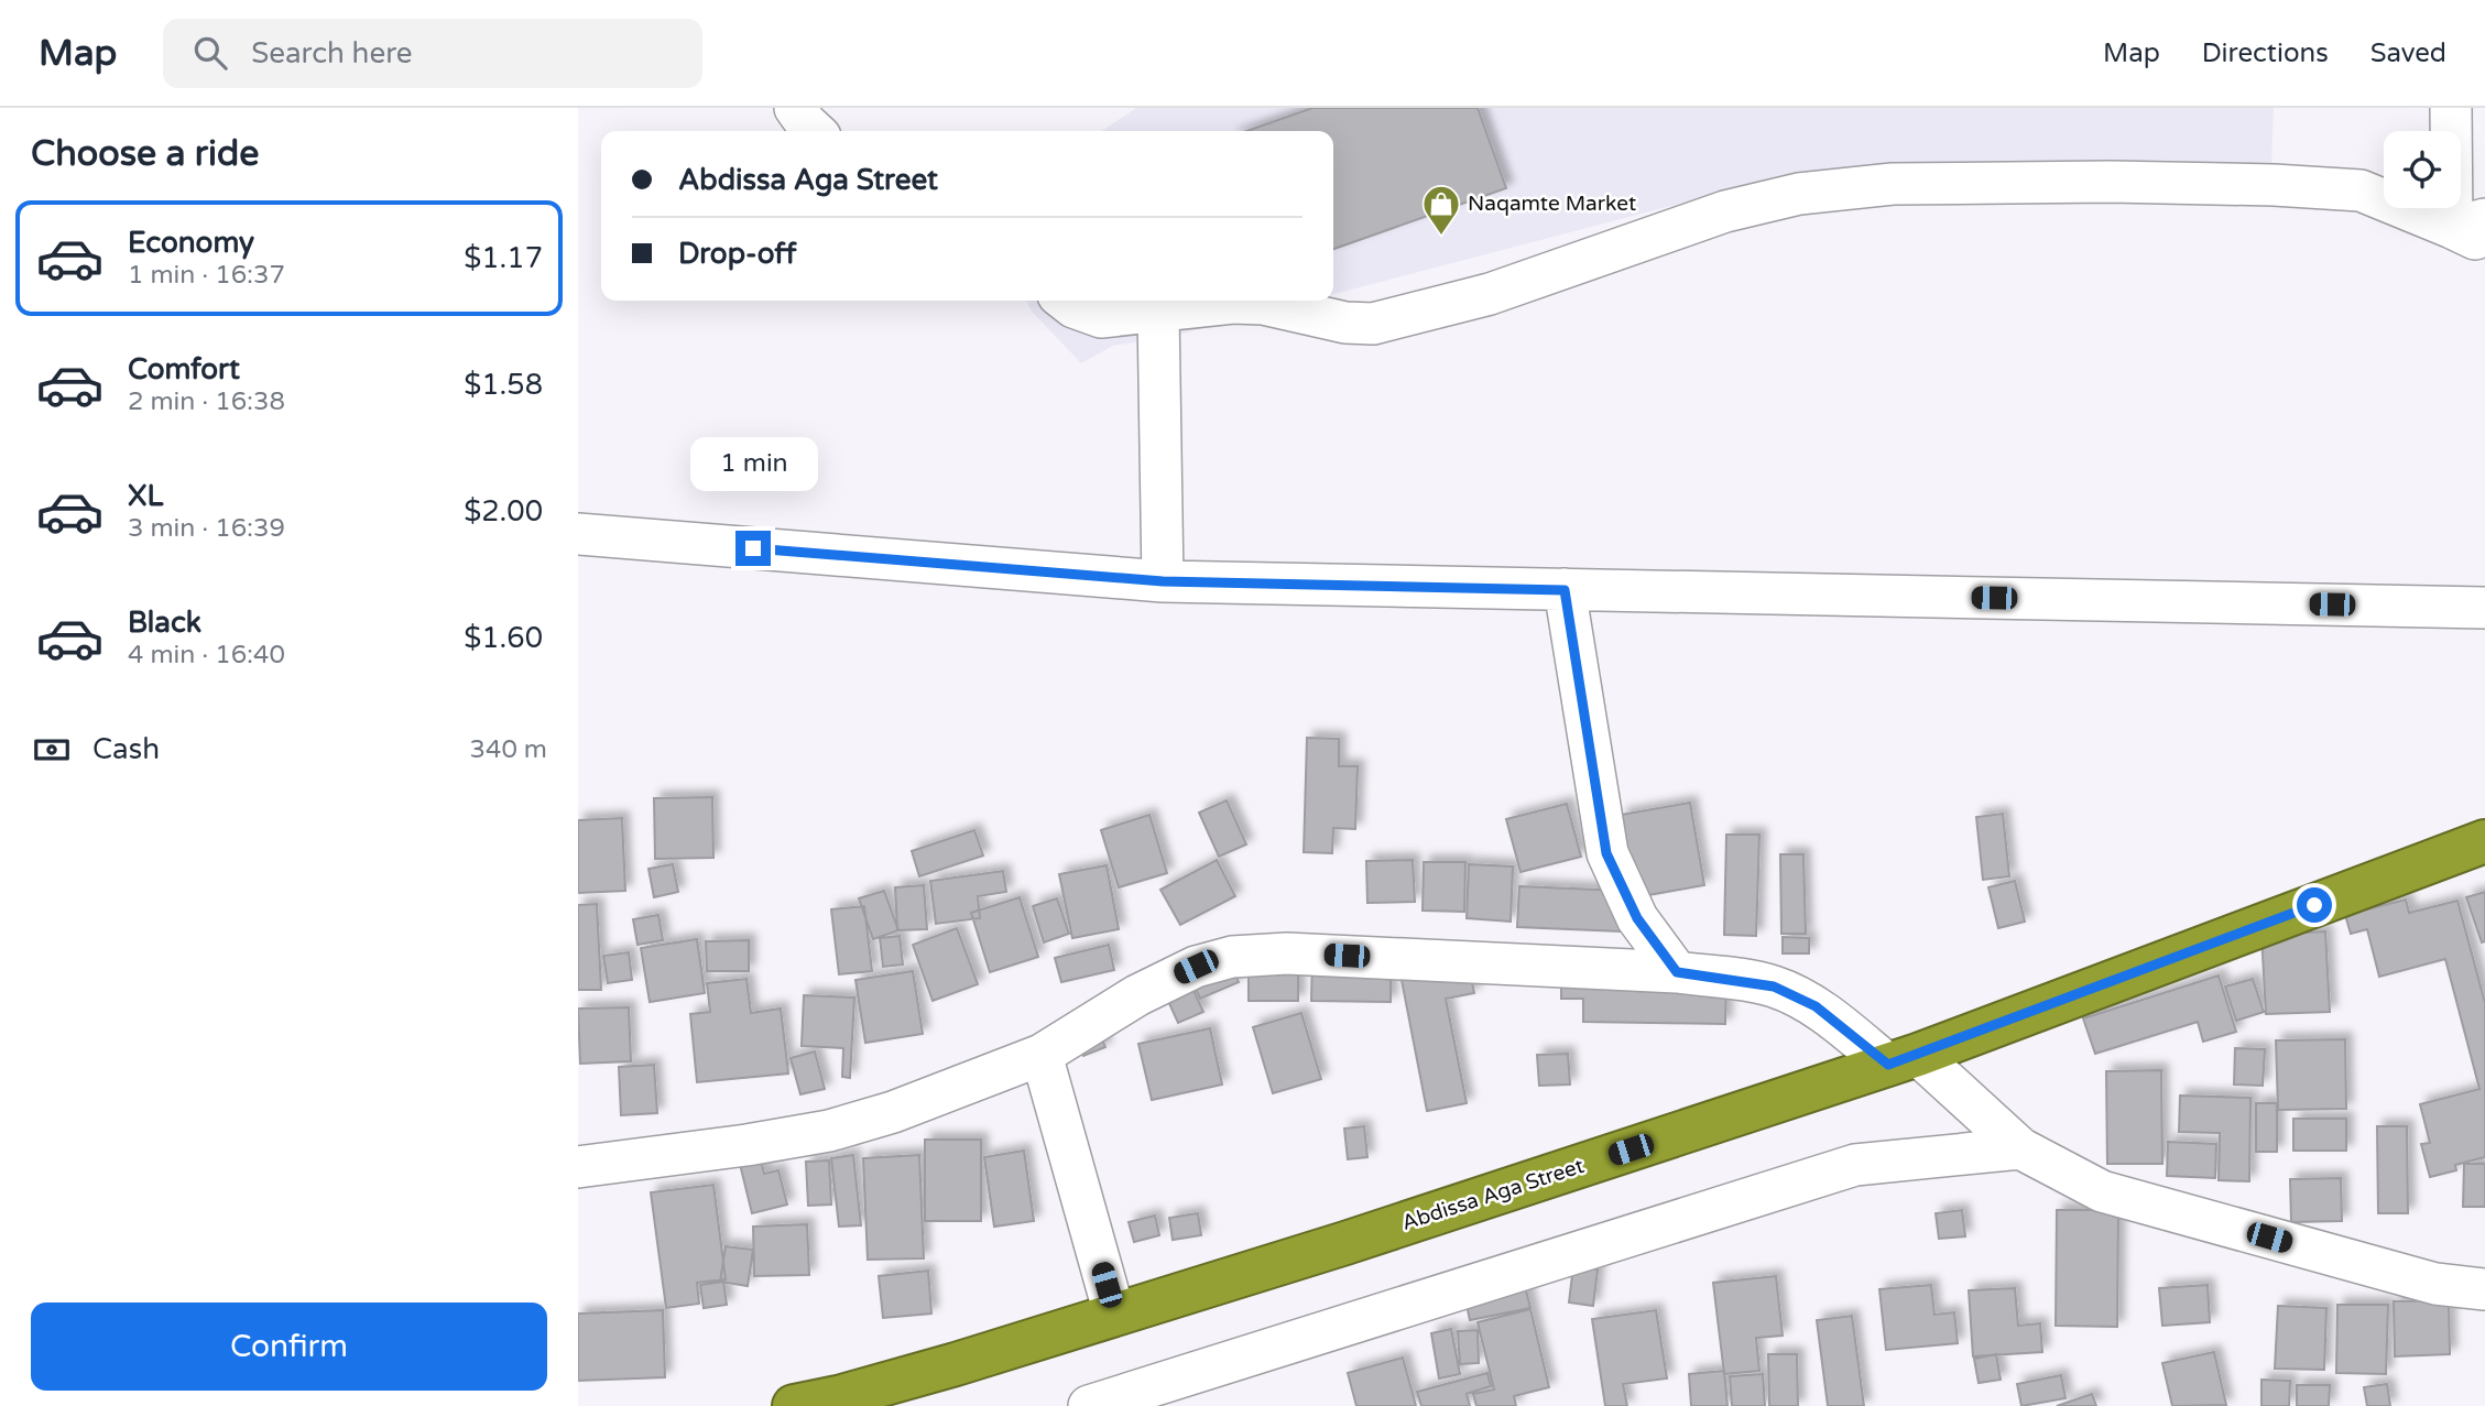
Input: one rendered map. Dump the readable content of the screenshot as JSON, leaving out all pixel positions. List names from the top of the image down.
{
  "streets": {
    "highway": ["Abdissa Aga Street"]
  },
  "places": {
    "shop": ["Naqamte Market"]
  },
  "page": {
    "header": "Map",
    "search": "Search here",
    "nav": ["Map", "Directions", "Saved"],
    "heading": "Choose a ride",
    "banner": ["Abdissa Aga Street", "Drop-off"],
    "list": [
      {
        "name": "Economy",
        "note": "1 min · 16:37",
        "value": "$1.17"
      },
      {
        "name": "Comfort",
        "note": "2 min · 16:38",
        "value": "$1.58"
      },
      {
        "name": "XL",
        "note": "3 min · 16:39",
        "value": "$2.00"
      },
      {
        "name": "Black",
        "note": "4 min · 16:40",
        "value": "$1.60"
      }
    ],
    "bubble": "1 min",
    "pay": ["Cash", "340 m"],
    "buttons": "Confirm"
  }
}
